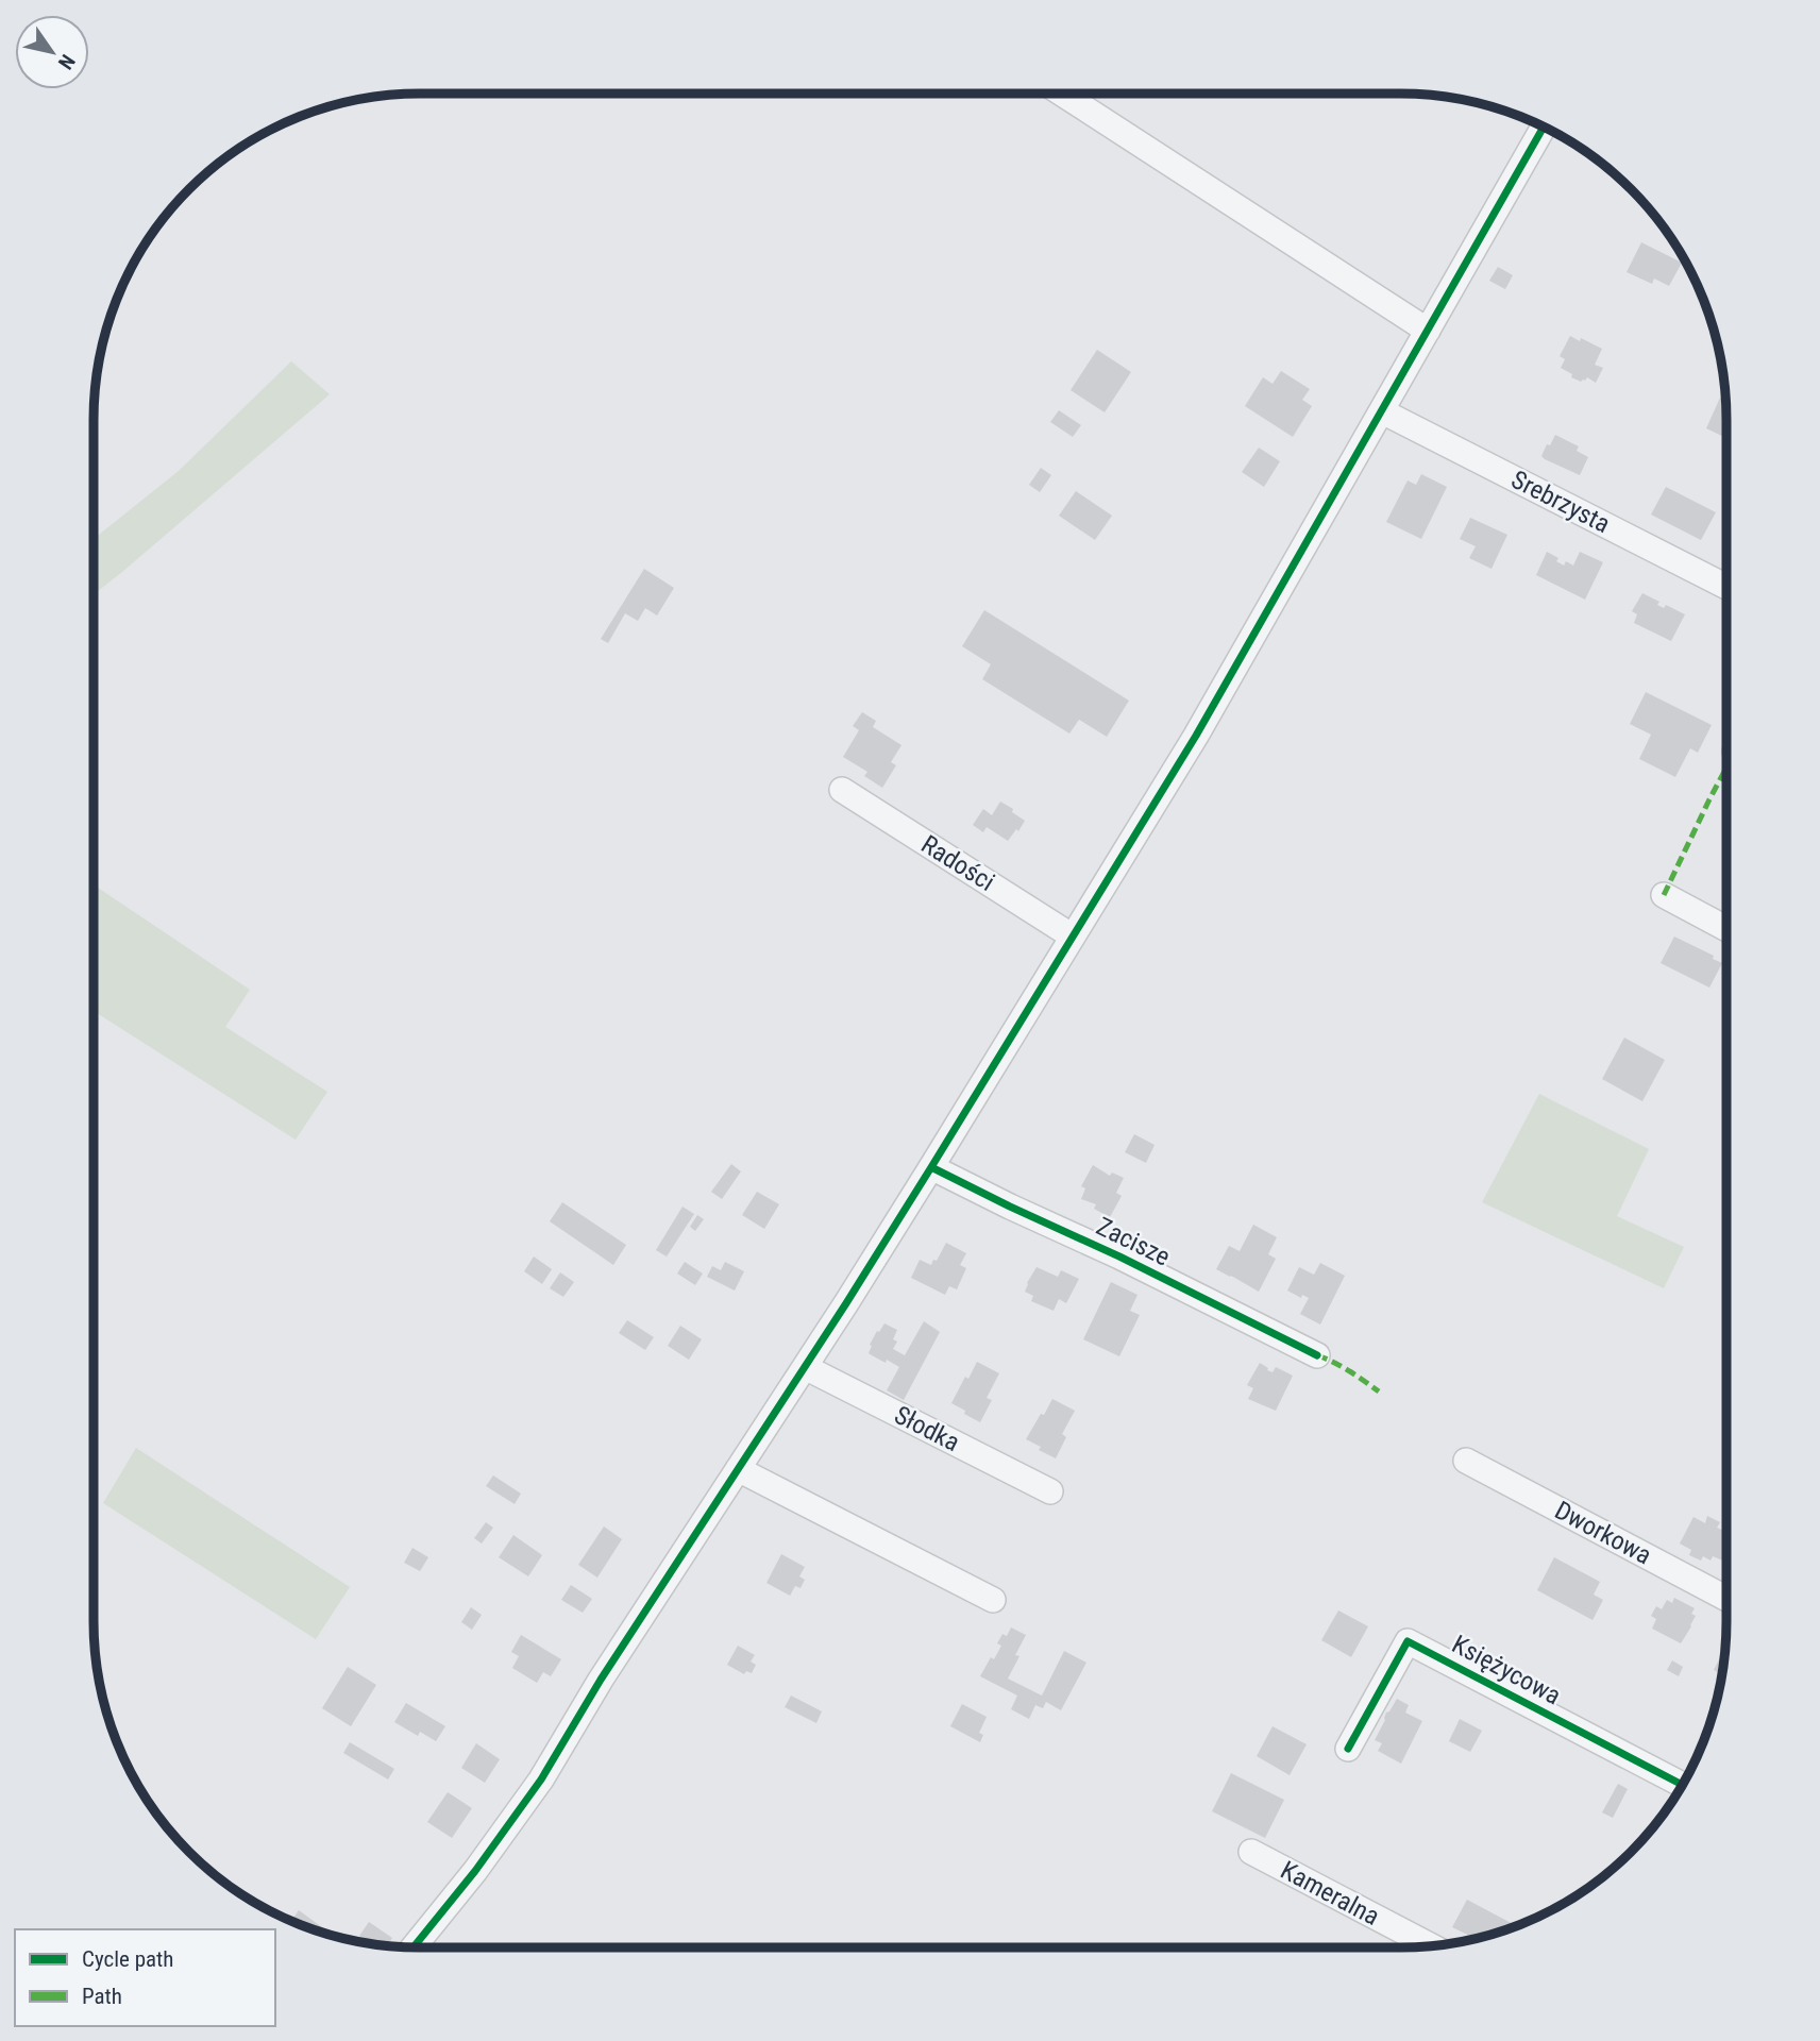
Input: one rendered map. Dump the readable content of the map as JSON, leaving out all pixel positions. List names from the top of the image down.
{
  "streets": {
    "street": [
      "Srebrzysta",
      "Radości",
      "Zacisze",
      "Słodka",
      "Dworkowa",
      "Księżycowa",
      "Kameralna"
    ]
  },
  "legend": ["Cycle path", "Path"],
  "north": "bottom right"
}
